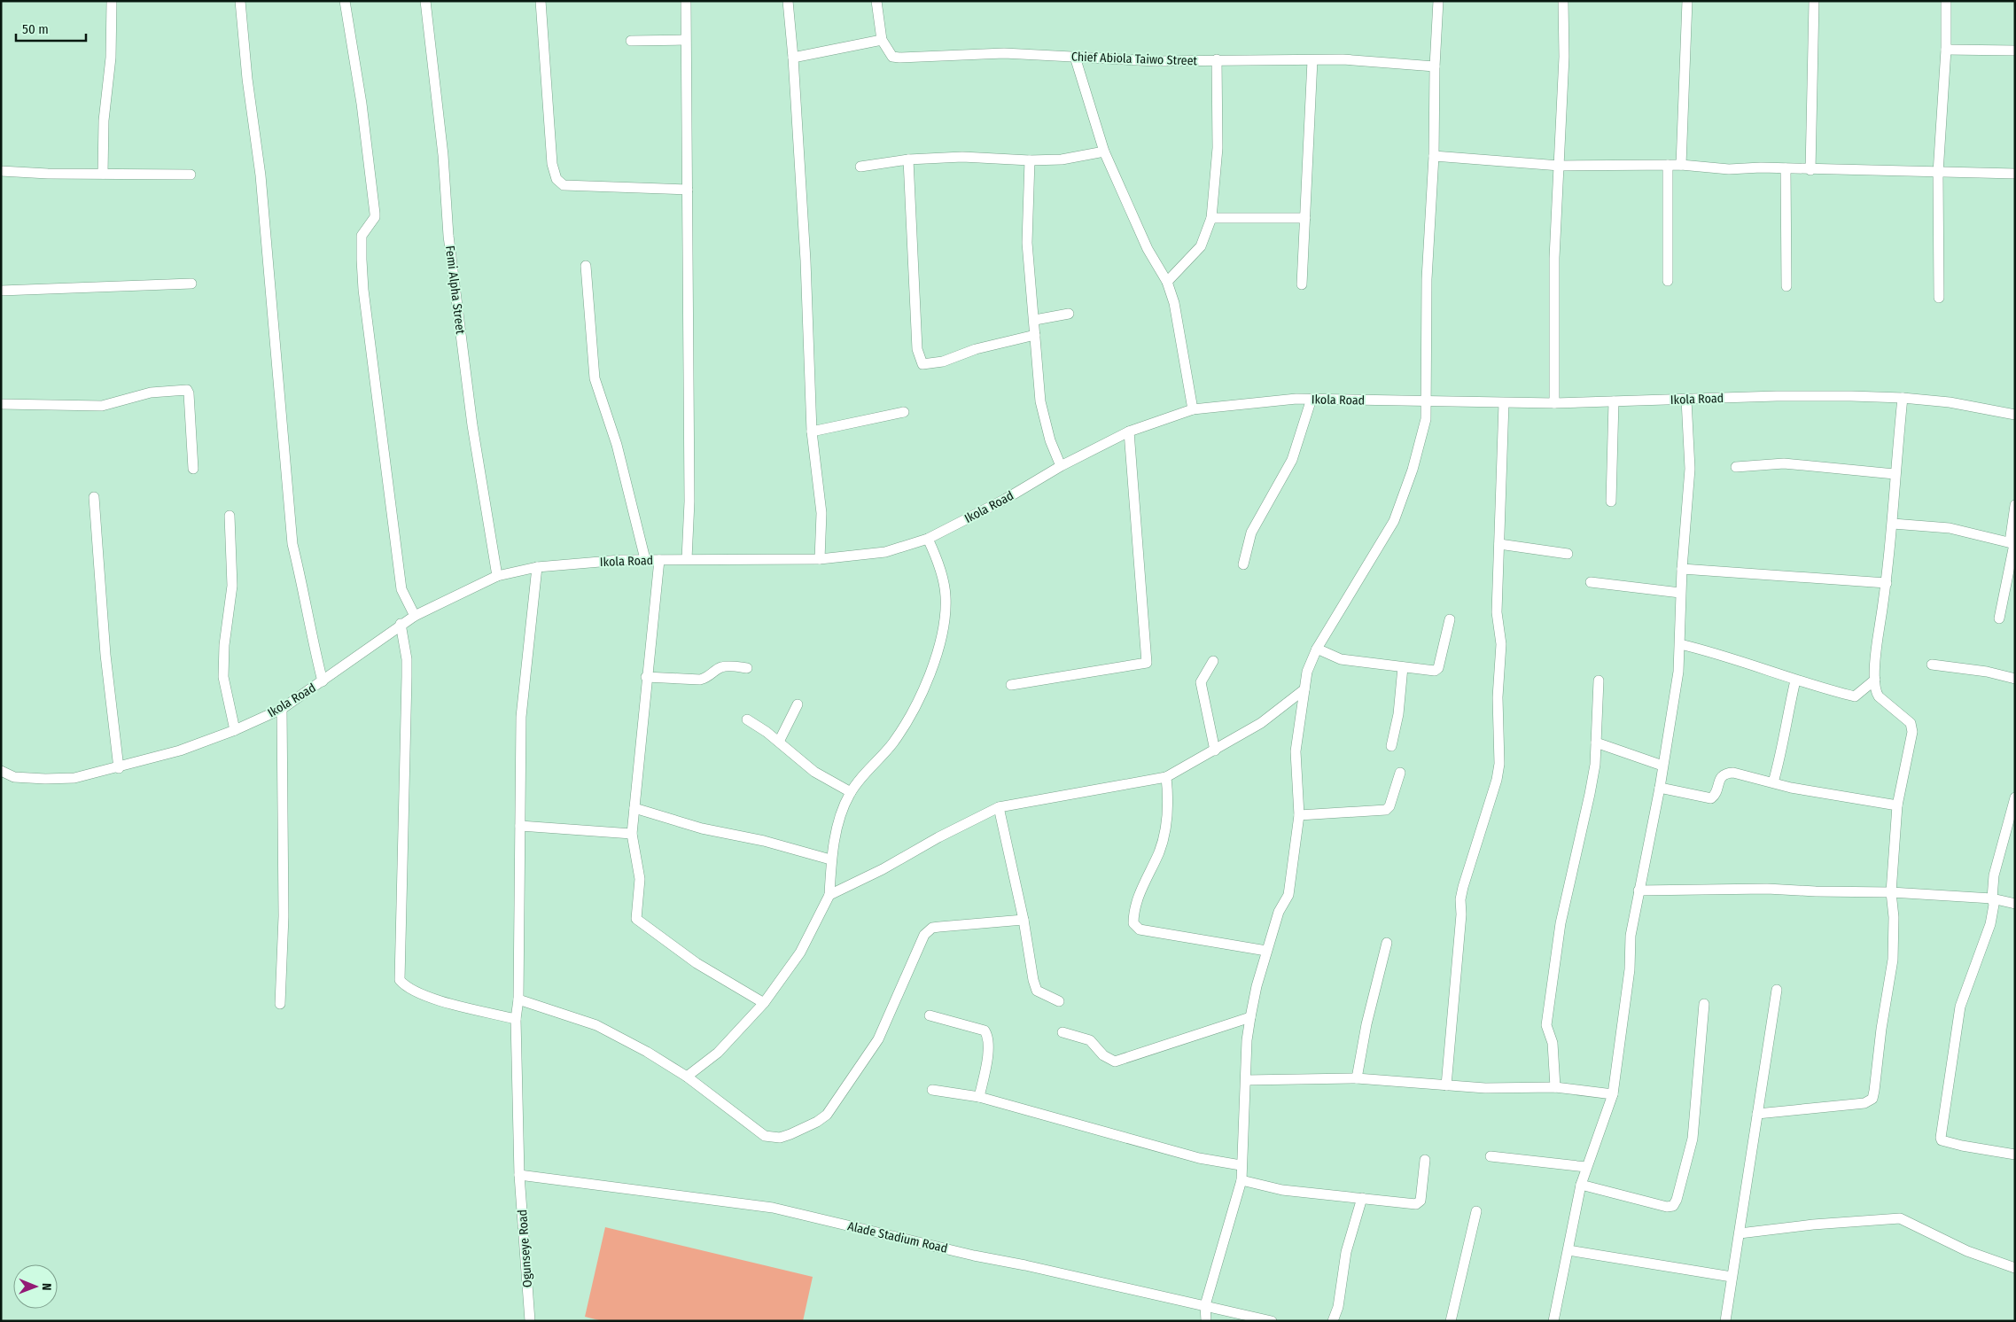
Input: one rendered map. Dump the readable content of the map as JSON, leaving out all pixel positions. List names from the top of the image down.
{
  "streets": {
    "street": [
      "Chief Abiola Taiwo Street",
      "Femi Alpha Street",
      "Ikola Road",
      "Alade Stadium Road",
      "Ogunseye Road"
    ]
  },
  "crossings": [
    ["Femi Alpha Street", "Ikola Road"],
    ["Ikola Road", "Ogunseye Road"],
    ["Alade Stadium Road", "Ogunseye Road"]
  ],
  "scale_bar": "50 m",
  "north": "right"
}
